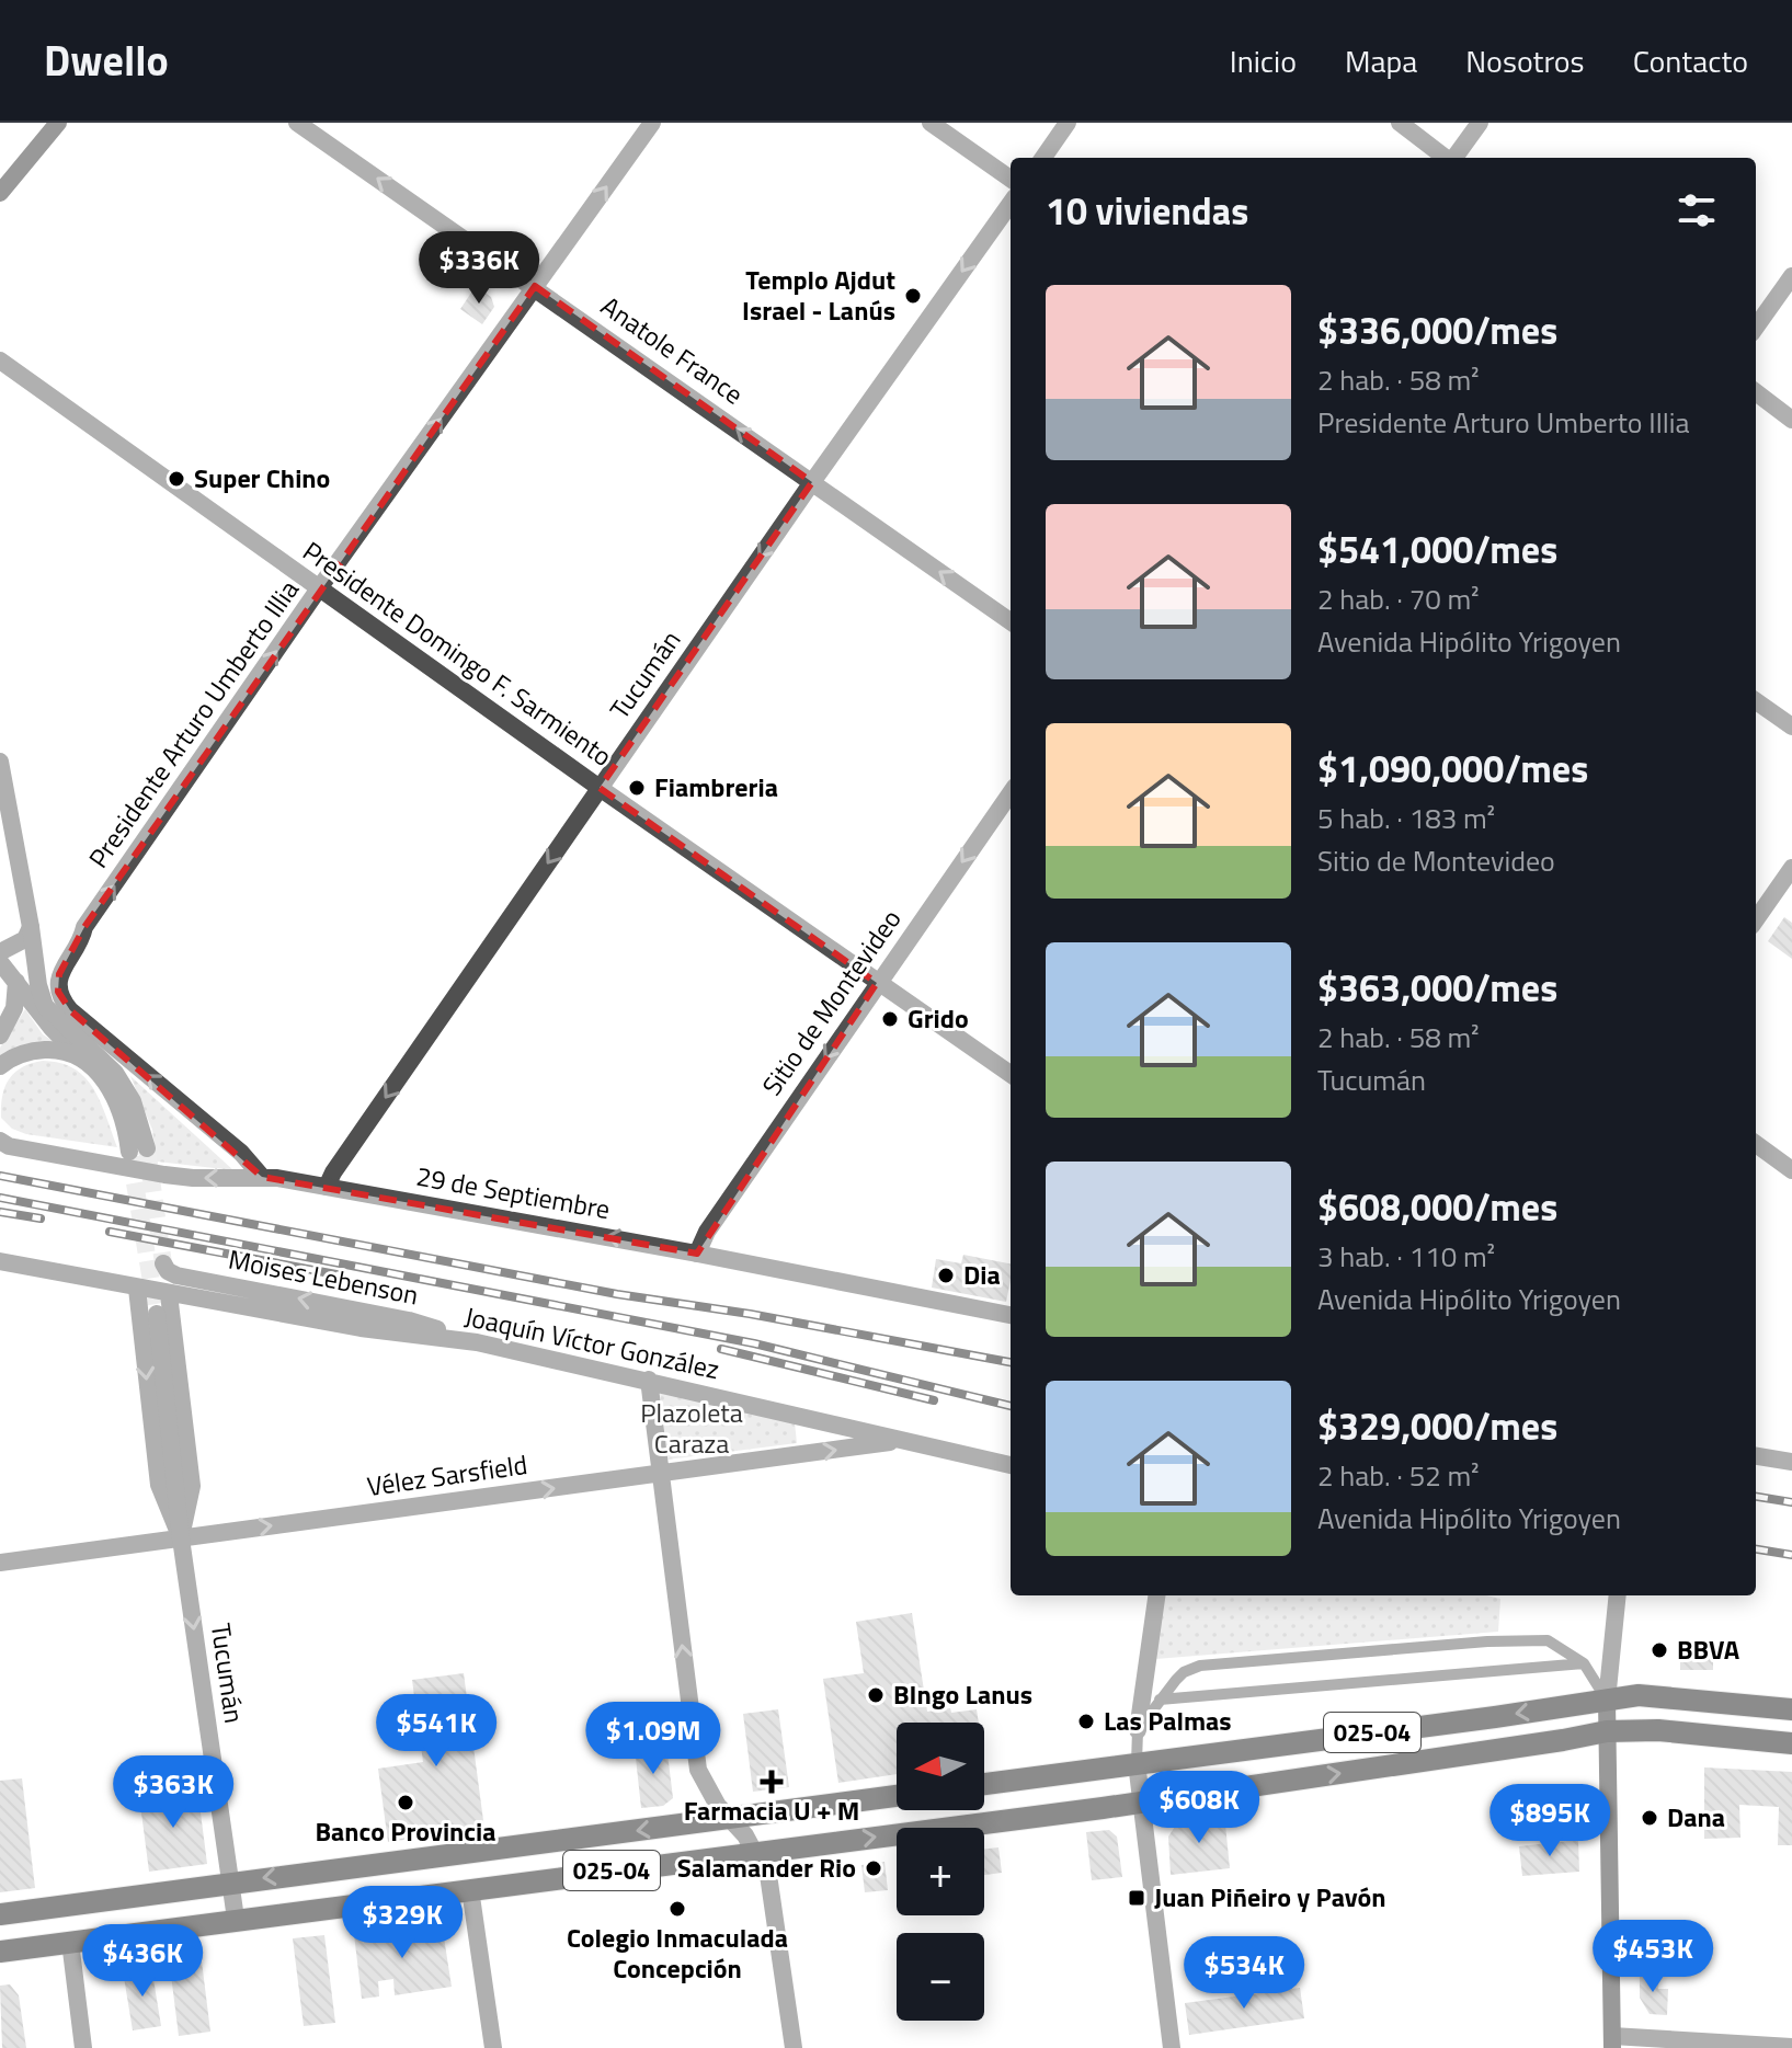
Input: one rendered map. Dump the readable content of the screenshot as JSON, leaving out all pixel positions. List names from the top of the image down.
{
  "streets": {
    "main road": ["025-04"],
    "street": [
      "Anatole France",
      "Presidente Domingo F. Sarmiento",
      "Tucumán",
      "Presidente Arturo Umberto Illia",
      "Sitio de Montevideo",
      "29 de Septiembre",
      "Moises Lebenson",
      "Joaquín Víctor González",
      "Vélez Sarsfield"
    ]
  },
  "crossings": [
    ["Anatole France", "Tucumán"],
    ["Anatole France", "Presidente Arturo Umberto Illia"],
    ["Presidente Domingo F. Sarmiento", "Tucumán"],
    ["Presidente Domingo F. Sarmiento", "Presidente Arturo Umberto Illia"],
    ["Presidente Domingo F. Sarmiento", "Sitio de Montevideo"],
    ["Tucumán", "29 de Septiembre"],
    ["Tucumán", "Joaquín Víctor González"],
    ["Tucumán", "Vélez Sarsfield"],
    ["Tucumán", "025-04"],
    ["Presidente Arturo Umberto Illia", "29 de Septiembre"],
    ["Sitio de Montevideo", "29 de Septiembre"],
    ["Moises Lebenson", "Joaquín Víctor González"],
    ["Joaquín Víctor González", "Vélez Sarsfield"]
  ],
  "one_way": [
    "Anatole France",
    "Tucumán",
    "Presidente Arturo Umberto Illia",
    "Sitio de Montevideo",
    "29 de Septiembre",
    "Moises Lebenson",
    "Vélez Sarsfield"
  ],
  "parks": ["Plazoleta Caraza"],
  "places": {
    "other": [
      "Templo Ajdut Israel - Lanús",
      "Super Chino",
      "Fiambreria",
      "Grido",
      "Dia",
      "BBVA",
      "BIngo Lanus",
      "Las Palmas",
      "Banco Provincia",
      "Dana",
      "Salamander Rio",
      "Colegio Inmaculada Concepción"
    ],
    "health": ["Farmacia U + M"],
    "transit": ["Juan Piñeiro y Pavón"]
  },
  "north": "left",
  "page": {
    "header": "Dwello",
    "nav": [
      "Inicio",
      "Mapa",
      "Nosotros",
      "Contacto"
    ],
    "heading": "10 viviendas",
    "price": [
      "$336K",
      "$541K",
      "$1.09M",
      "$363K",
      "$608K",
      "$895K",
      "$329K",
      "$453K",
      "$436K",
      "$534K"
    ],
    "list": [
      {
        "name": "$336,000/mes",
        "note": "2 hab. · 58 m² · Presidente Arturo Umberto Illia"
      },
      {
        "name": "$541,000/mes",
        "note": "2 hab. · 70 m² · Avenida Hipólito Yrigoyen"
      },
      {
        "name": "$1,090,000/mes",
        "note": "5 hab. · 183 m² · Sitio de Montevideo"
      },
      {
        "name": "$363,000/mes",
        "note": "2 hab. · 58 m² · Tucumán"
      },
      {
        "name": "$608,000/mes",
        "note": "3 hab. · 110 m² · Avenida Hipólito Yrigoyen"
      },
      {
        "name": "$329,000/mes",
        "note": "2 hab. · 52 m² · Avenida Hipólito Yrigoyen"
      }
    ],
    "map_buttons": ["+", "−"]
  }
}
